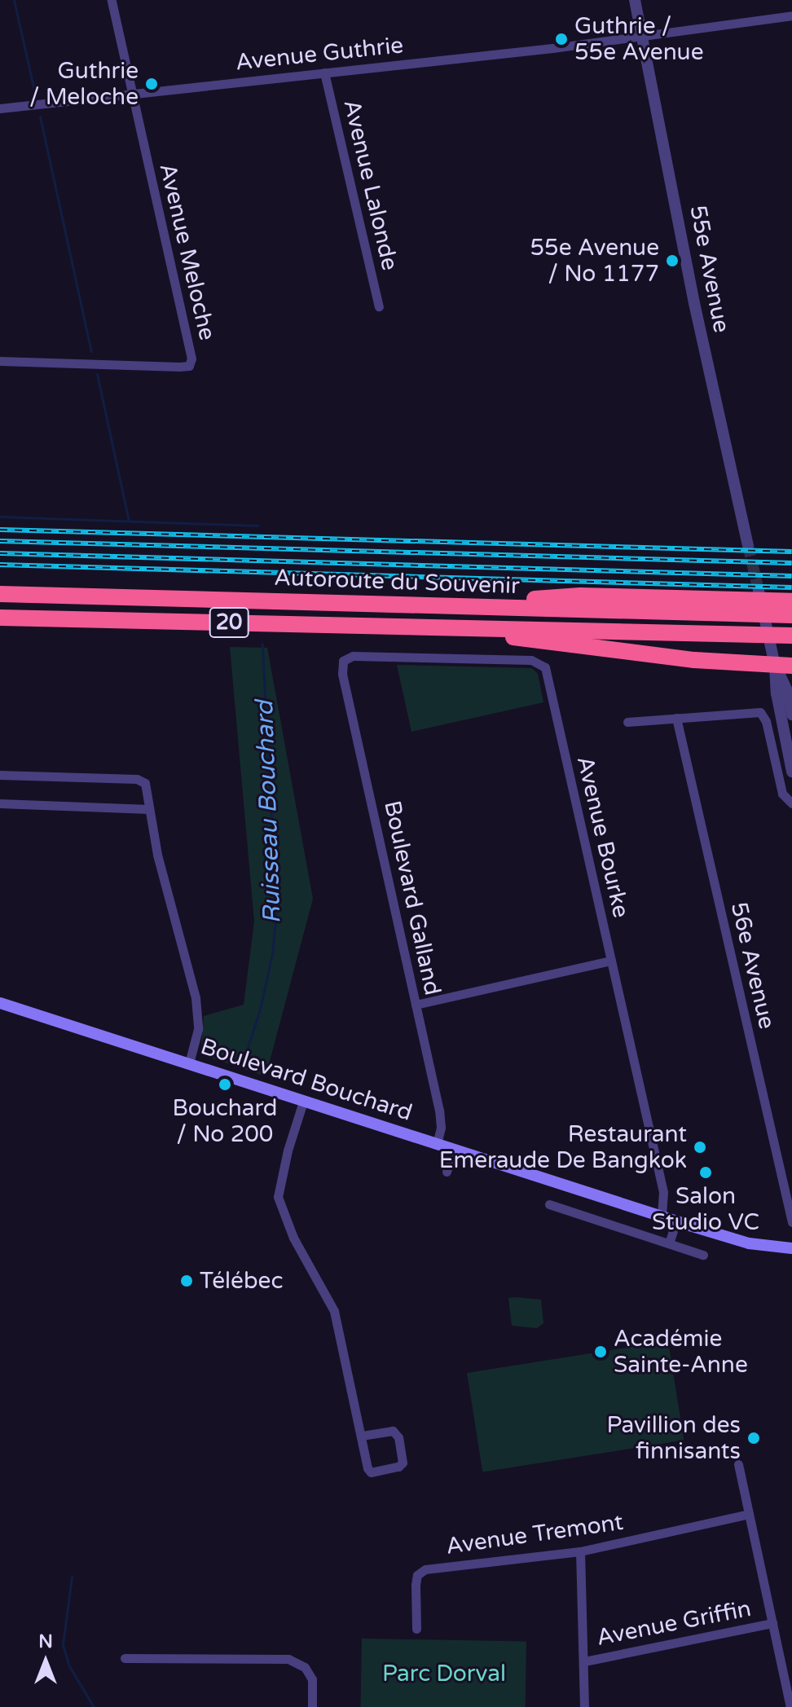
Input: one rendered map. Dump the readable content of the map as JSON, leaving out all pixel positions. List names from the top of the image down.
{
  "streets": {
    "highway": ["Autoroute du Souvenir", "20"],
    "main road": ["Boulevard Bouchard"],
    "street": [
      "Avenue Guthrie",
      "Avenue Lalonde",
      "Avenue Meloche",
      "55e Avenue",
      "Avenue Bourke",
      "Boulevard Galland",
      "56e Avenue",
      "Avenue Tremont",
      "Avenue Griffin"
    ]
  },
  "crossings": [
    ["Avenue Guthrie", "Avenue Lalonde"],
    ["Avenue Guthrie", "Avenue Meloche"],
    ["Avenue Guthrie", "55e Avenue"],
    ["Avenue Bourke", "Boulevard Galland"],
    ["Avenue Bourke", "Boulevard Bouchard"],
    ["Boulevard Galland", "Boulevard Bouchard"]
  ],
  "water": ["Ruisseau Bouchard"],
  "parks": ["Parc Dorval"],
  "places": [
    "Guthrie / 55e Avenue",
    "Guthrie / Meloche",
    "55e Avenue / No 1177",
    "Bouchard / No 200",
    "Restaurant Emeraude De Bangkok",
    "Salon Studio VC",
    "Télébec",
    "Académie Sainte-Anne",
    "Pavillion des finnisants"
  ],
  "north": "top"
}
